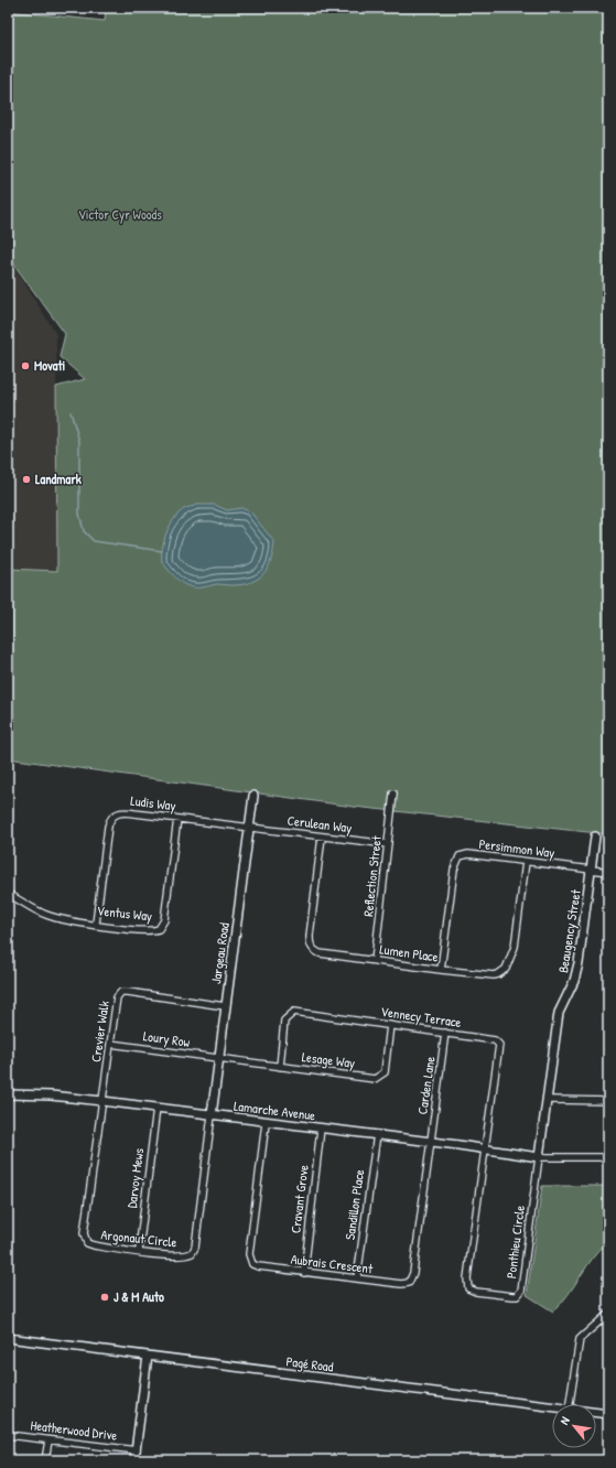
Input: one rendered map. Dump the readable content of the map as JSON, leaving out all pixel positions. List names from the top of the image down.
{
  "streets": {
    "street": [
      "Ludis Way",
      "Cerulean Way",
      "Persimmon Way",
      "Reflection Street",
      "Ventus Way",
      "Beaugency Street",
      "Jargeau Road",
      "Lumen Place",
      "Vennecy Terrace",
      "Crevier Walk",
      "Loury Row",
      "Lesage Way",
      "Carden Lane",
      "Lamarche Avenue",
      "Darvoy Mews",
      "Cravant Grove",
      "Sandillon Place",
      "Argonaut Circle",
      "Ponthieu Circle",
      "Aubrais Crescent",
      "Pagé Road",
      "Heatherwood Drive"
    ]
  },
  "crossings": [
    ["Ludis Way", "Cerulean Way"],
    ["Ludis Way", "Ventus Way"],
    ["Ludis Way", "Jargeau Road"],
    ["Cerulean Way", "Reflection Street"],
    ["Cerulean Way", "Jargeau Road"],
    ["Cerulean Way", "Lumen Place"],
    ["Persimmon Way", "Beaugency Street"],
    ["Persimmon Way", "Lumen Place"],
    ["Reflection Street", "Lumen Place"],
    ["Beaugency Street", "Lamarche Avenue"],
    ["Beaugency Street", "Ponthieu Circle"],
    ["Jargeau Road", "Crevier Walk"],
    ["Jargeau Road", "Loury Row"],
    ["Jargeau Road", "Lesage Way"],
    ["Jargeau Road", "Lamarche Avenue"],
    ["Jargeau Road", "Argonaut Circle"],
    ["Vennecy Terrace", "Lesage Way"],
    ["Vennecy Terrace", "Carden Lane"],
    ["Vennecy Terrace", "Lamarche Avenue"],
    ["Vennecy Terrace", "Ponthieu Circle"],
    ["Crevier Walk", "Loury Row"],
    ["Crevier Walk", "Lamarche Avenue"],
    ["Crevier Walk", "Argonaut Circle"],
    ["Loury Row", "Lesage Way"],
    ["Carden Lane", "Lamarche Avenue"],
    ["Carden Lane", "Aubrais Crescent"],
    ["Lamarche Avenue", "Darvoy Mews"],
    ["Lamarche Avenue", "Cravant Grove"],
    ["Lamarche Avenue", "Sandillon Place"],
    ["Lamarche Avenue", "Argonaut Circle"],
    ["Lamarche Avenue", "Ponthieu Circle"],
    ["Lamarche Avenue", "Aubrais Crescent"],
    ["Darvoy Mews", "Argonaut Circle"],
    ["Cravant Grove", "Aubrais Crescent"],
    ["Sandillon Place", "Aubrais Crescent"]
  ],
  "parks": ["Victor Cyr Woods"],
  "places": ["Movati", "Landmark", "J & M Auto"],
  "north": "top left"
}
